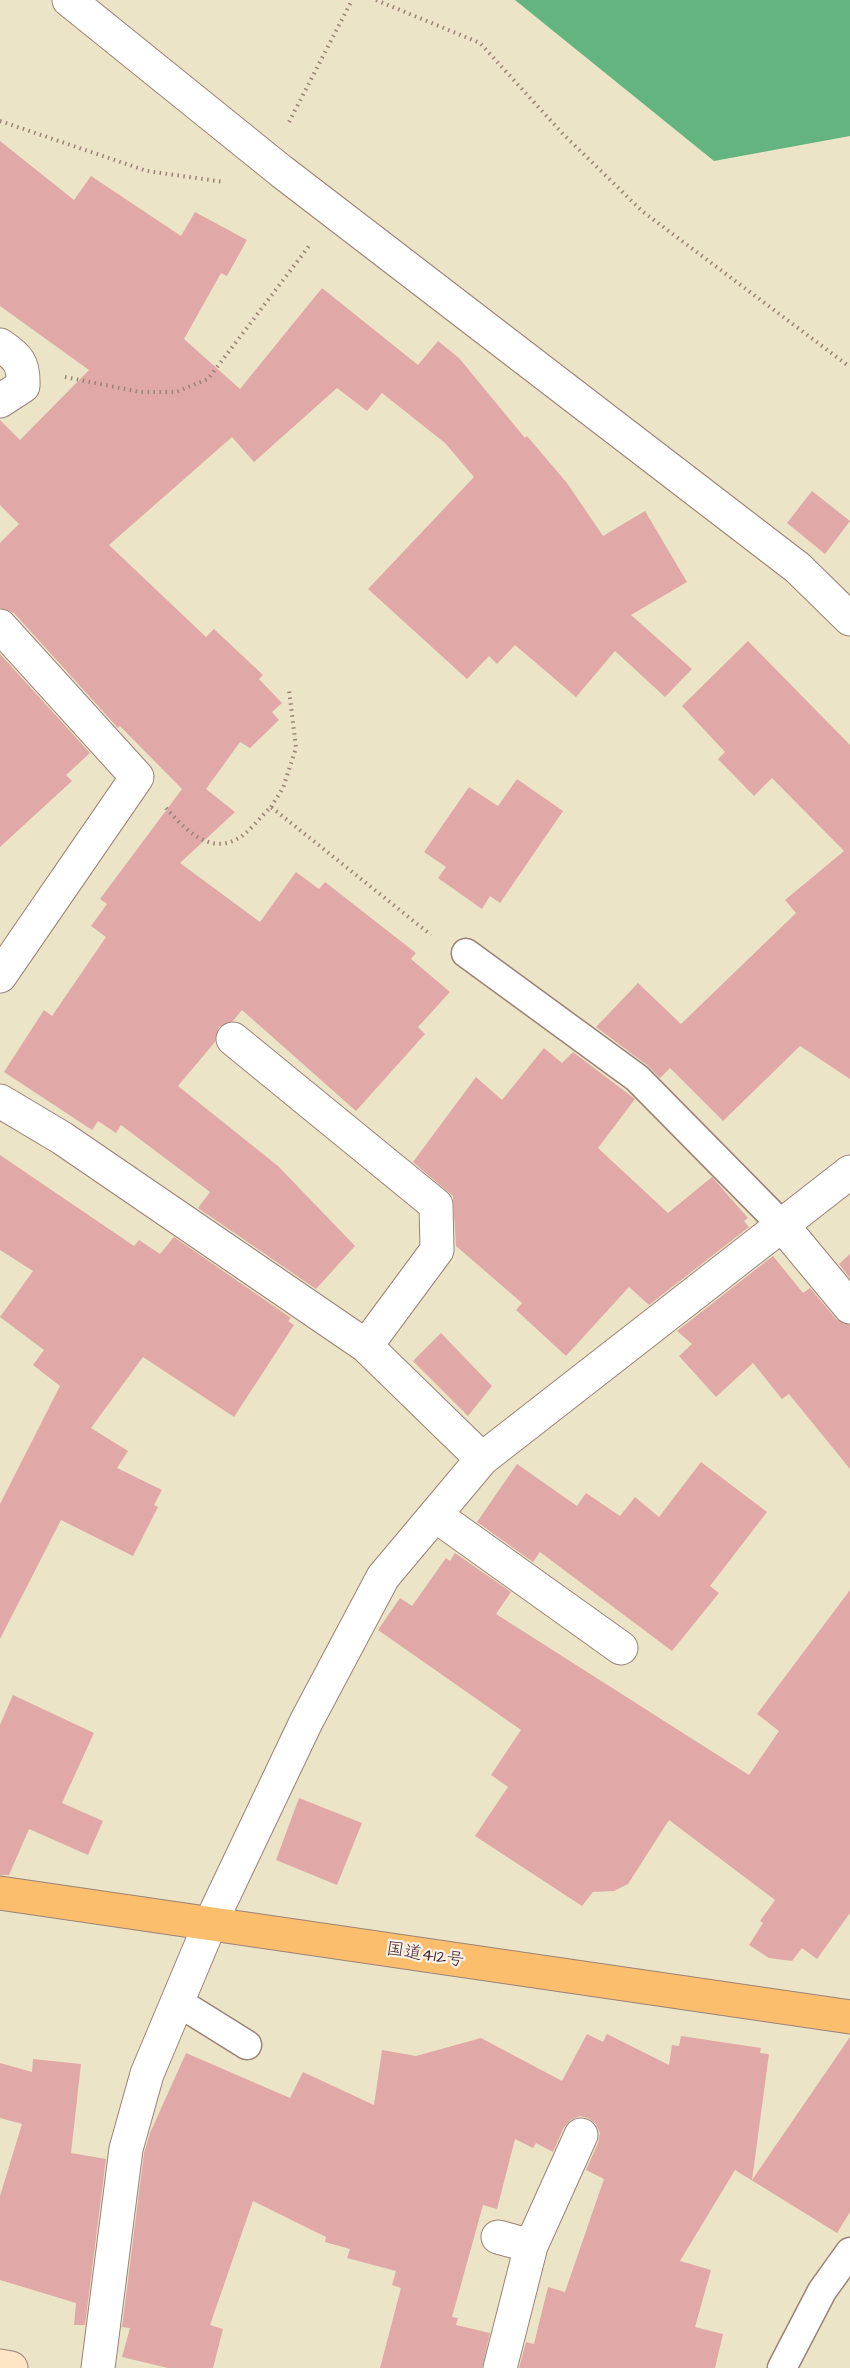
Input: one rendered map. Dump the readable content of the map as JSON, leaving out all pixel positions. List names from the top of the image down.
{
  "streets": {
    "highway": ["国道412号"]
  }
}
